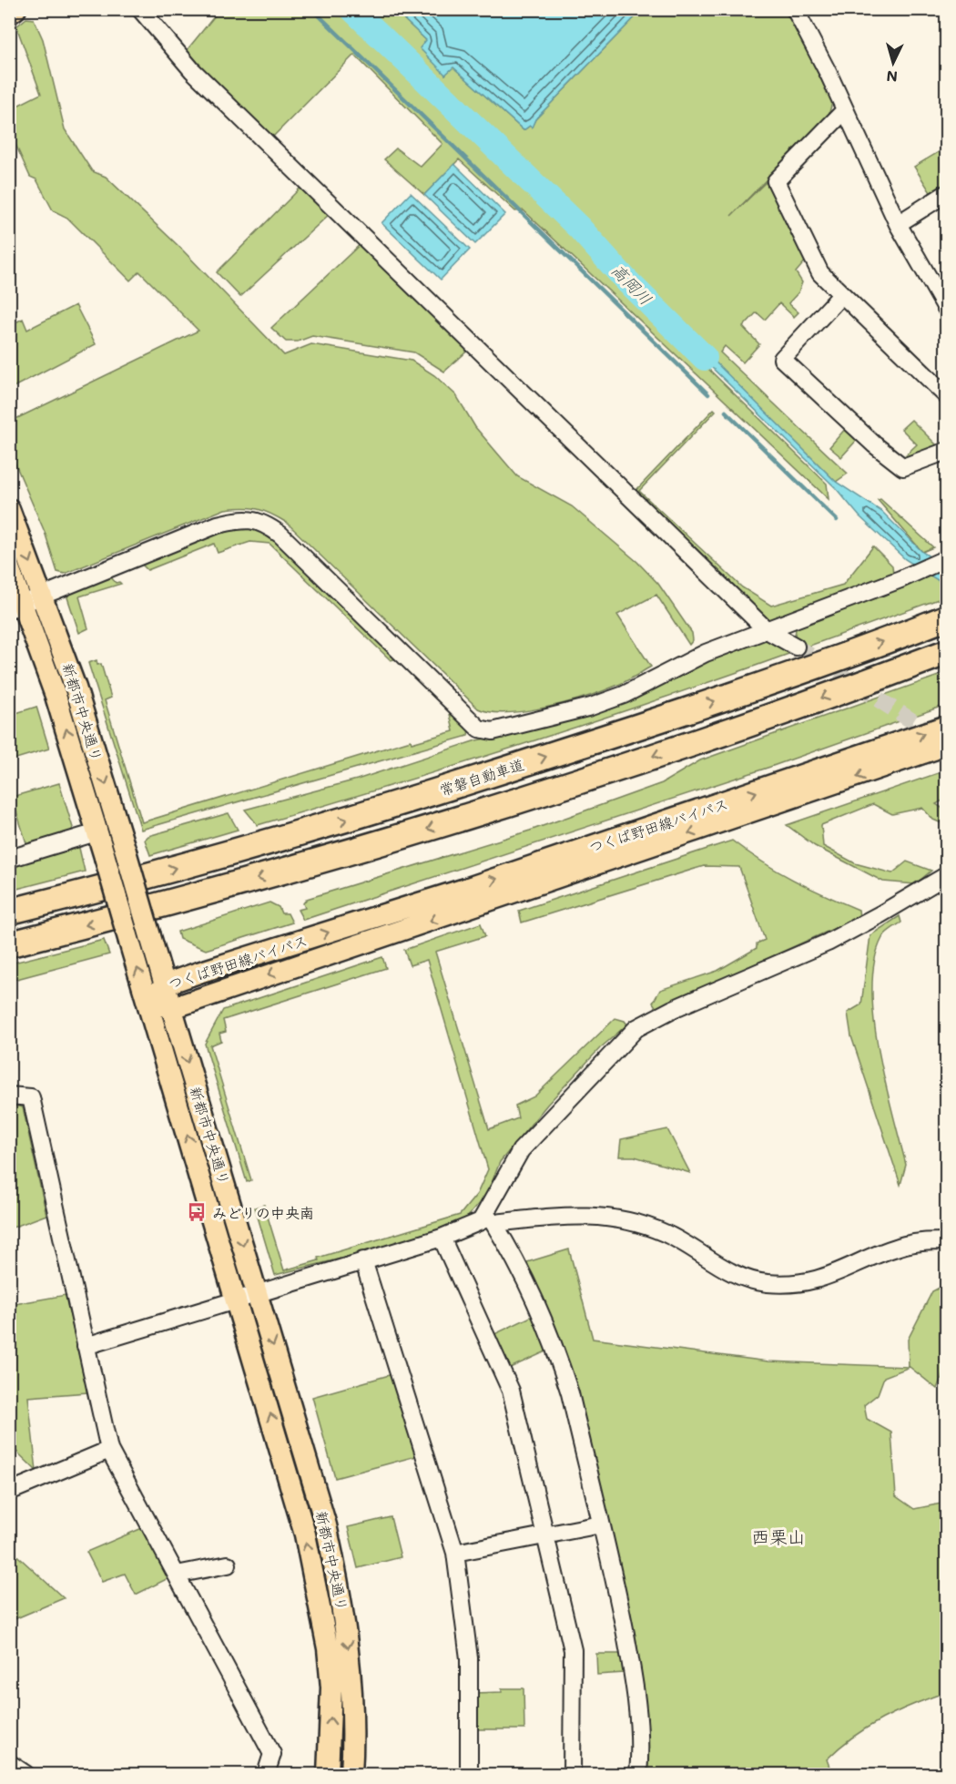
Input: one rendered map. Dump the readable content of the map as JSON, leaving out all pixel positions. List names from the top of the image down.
{
  "streets": {
    "highway": ["常磐自動車道"],
    "main road": ["新都市中央通り", "つくば野田線バイパス"]
  },
  "crossings": [
    ["新都市中央通り", "つくば野田線バイパス"]
  ],
  "districts": ["西栗山"],
  "water": ["高岡川"],
  "places": {
    "bus stop": ["みどりの中央南"]
  },
  "north": "bottom"
}
